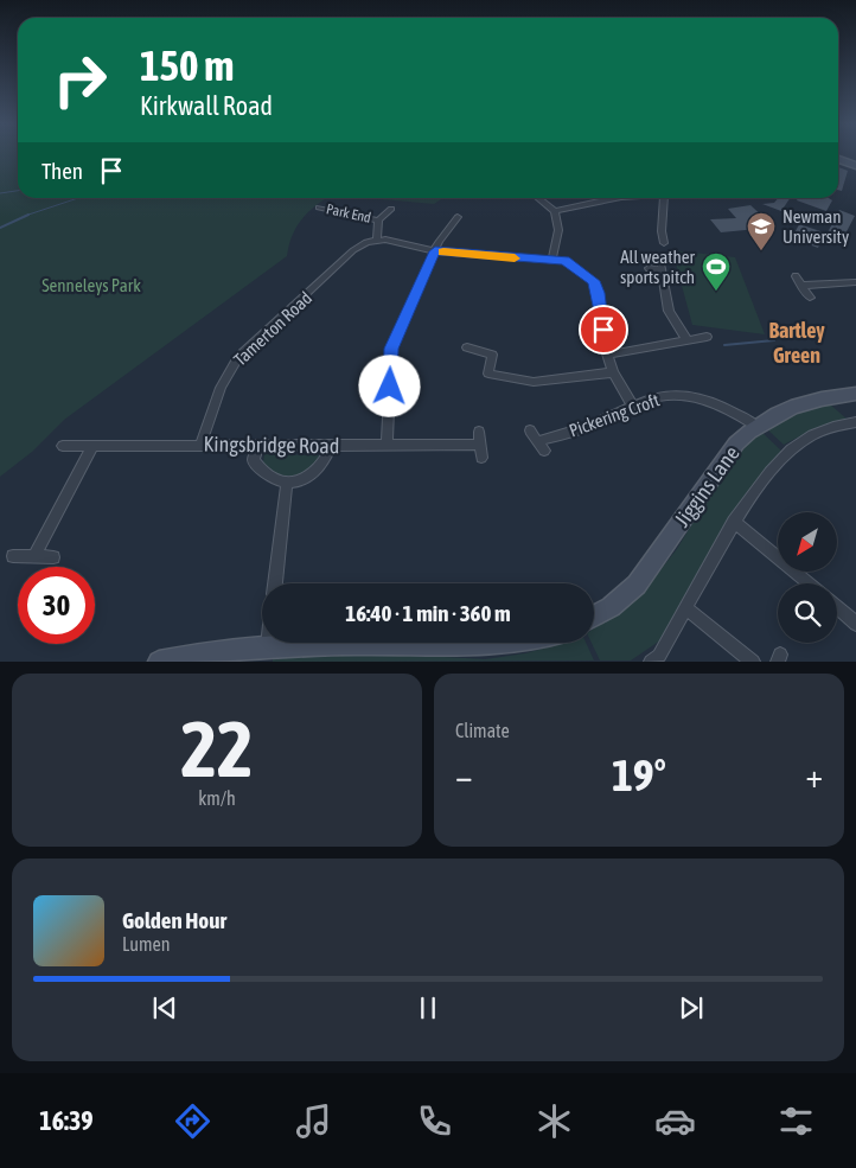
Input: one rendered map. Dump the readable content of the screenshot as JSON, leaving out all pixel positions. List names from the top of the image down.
{
  "streets": {
    "street": [
      "Park End",
      "Tamerton Road",
      "Pickering Croft",
      "Kingsbridge Road",
      "Jiggins Lane"
    ]
  },
  "crossings": [
    ["Tamerton Road", "Kingsbridge Road"],
    ["Pickering Croft", "Jiggins Lane"]
  ],
  "districts": ["Bartley Green"],
  "parks": ["Senneleys Park"],
  "places": {
    "school or university": ["Newman University"],
    "sports": ["All weather sports pitch"]
  },
  "north": "bottom left",
  "page": {
    "turn": ["150 m", "Kirkwall Road"],
    "then": "Then",
    "limit": "30",
    "trip": "16:40 · 1 min · 360 m",
    "tile": [
      ["22", "km/h"],
      "Climate"
    ],
    "heat": ["−", "19°", "+"],
    "song": ["Golden Hour", "Lumen"],
    "tabs": "16:39"
  }
}
